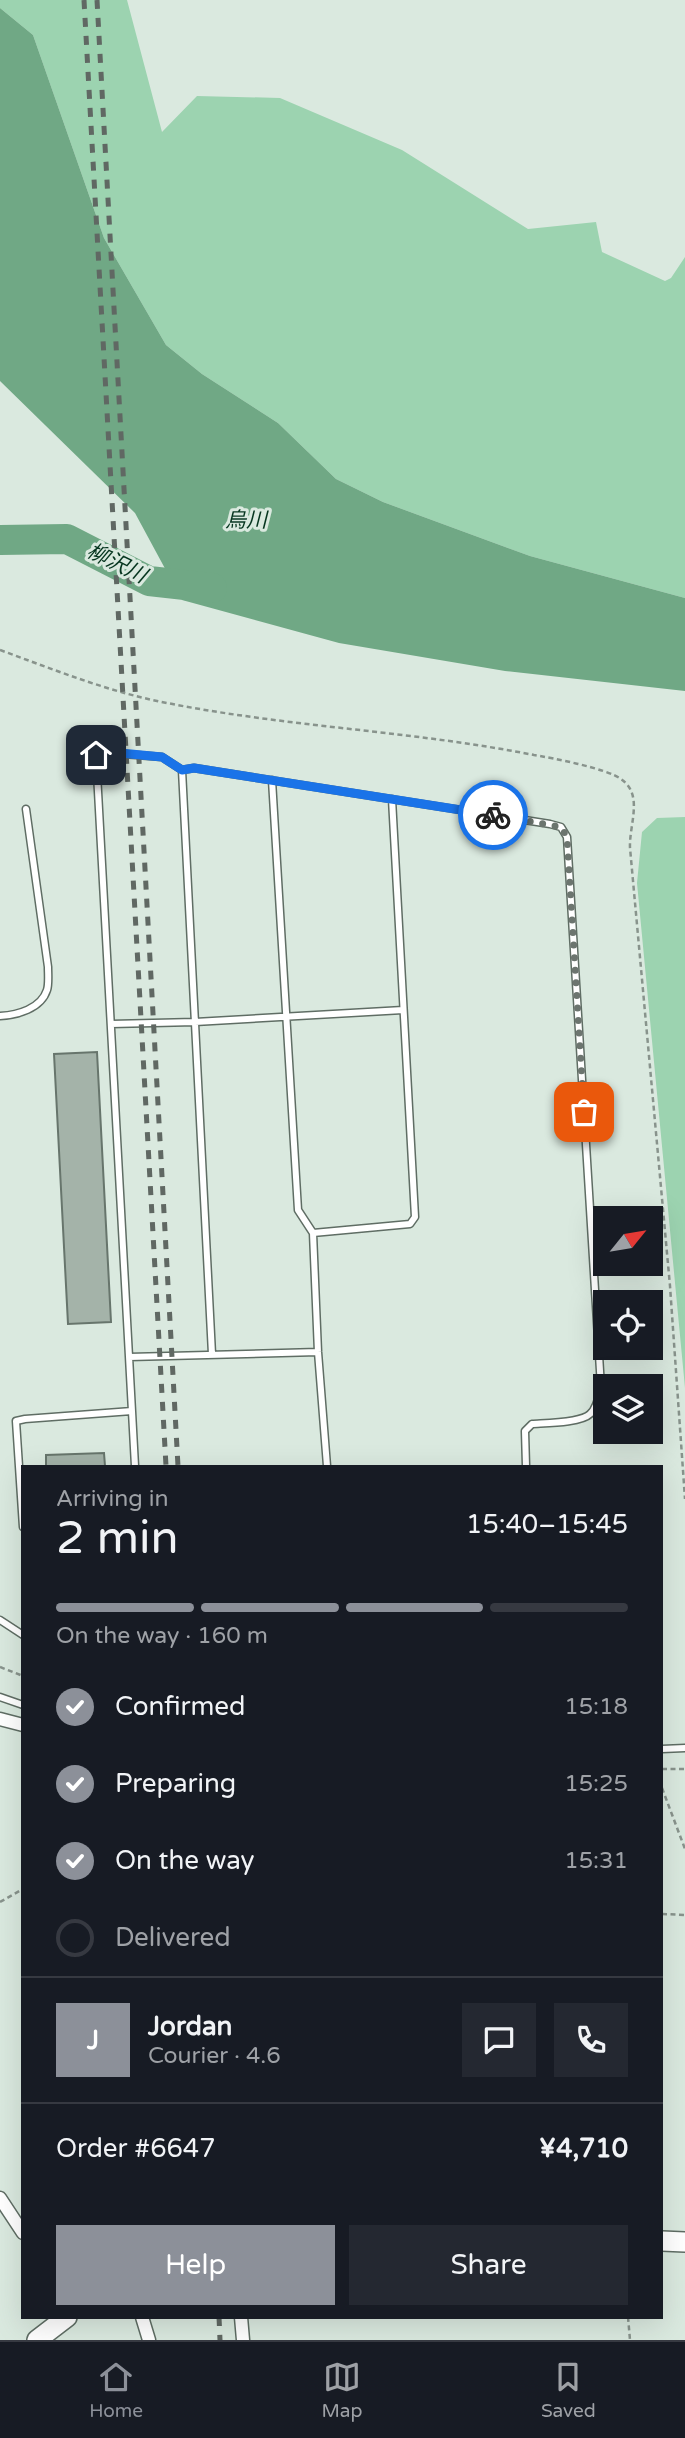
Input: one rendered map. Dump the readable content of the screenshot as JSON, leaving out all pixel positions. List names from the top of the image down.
{
  "water": ["烏川", "柳沢川"],
  "north": "top right",
  "page": {
    "heading": ["2 min", "Arriving in", "15:40–15:45"],
    "panel": [
      "Jordan",
      "Courier · 4.6",
      "Order #6647",
      "¥4,710"
    ],
    "bar": "On the way · 160 m",
    "list": [
      ["Confirmed", "15:18"],
      ["Preparing", "15:25"],
      ["On the way", "15:31"],
      "Delivered"
    ],
    "round": "J",
    "buttons": ["Help", "Share"],
    "tabs": ["Home", "Map", "Saved"]
  }
}
